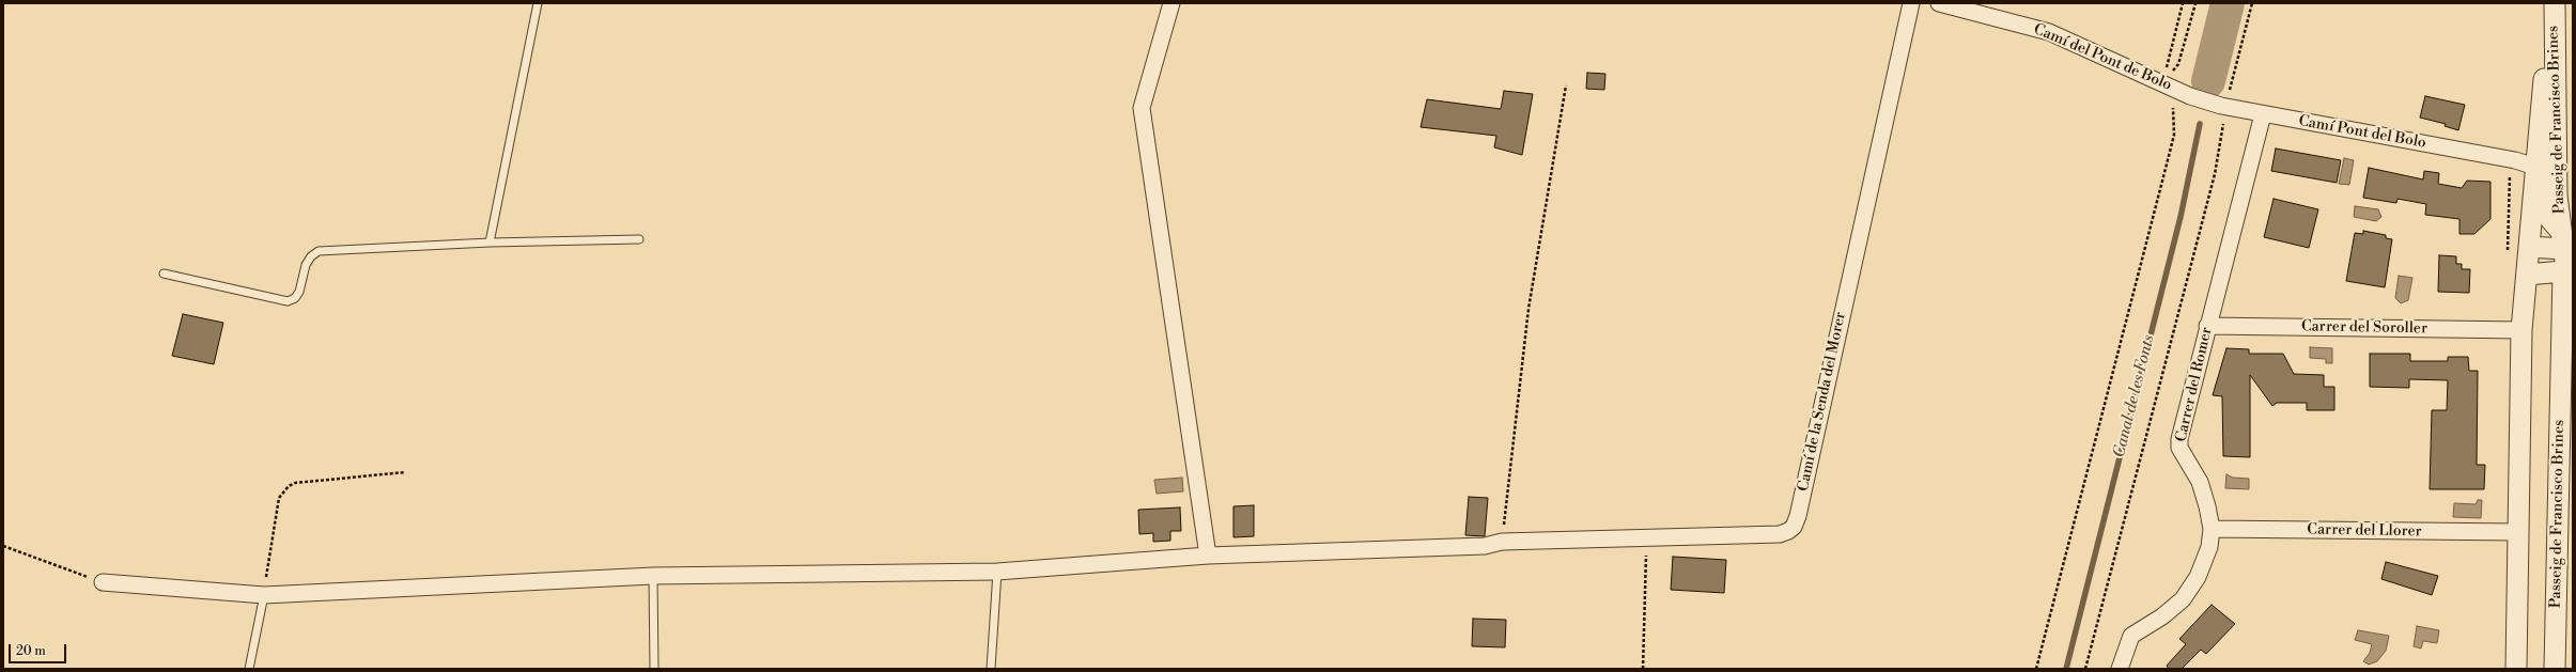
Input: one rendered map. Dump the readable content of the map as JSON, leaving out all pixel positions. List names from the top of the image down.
{
  "streets": {
    "street": [
      "Camí del Pont de Bolo",
      "Passeig de Francisco Brines",
      "Camí Pont del Bolo",
      "Carrer del Soroller",
      "Carrer del Romer",
      "Camí de la Senda del Morer",
      "Carrer del Llorer"
    ]
  },
  "crossings": [
    ["Camí del Pont de Bolo", "Camí Pont del Bolo"],
    ["Passeig de Francisco Brines", "Camí Pont del Bolo"],
    ["Passeig de Francisco Brines", "Carrer del Soroller"],
    ["Passeig de Francisco Brines", "Carrer del Llorer"],
    ["Camí Pont del Bolo", "Carrer del Romer"],
    ["Carrer del Soroller", "Carrer del Romer"],
    ["Carrer del Romer", "Carrer del Llorer"]
  ],
  "water": ["Canal de les Fonts"],
  "scale_bar": "20 m"
}
